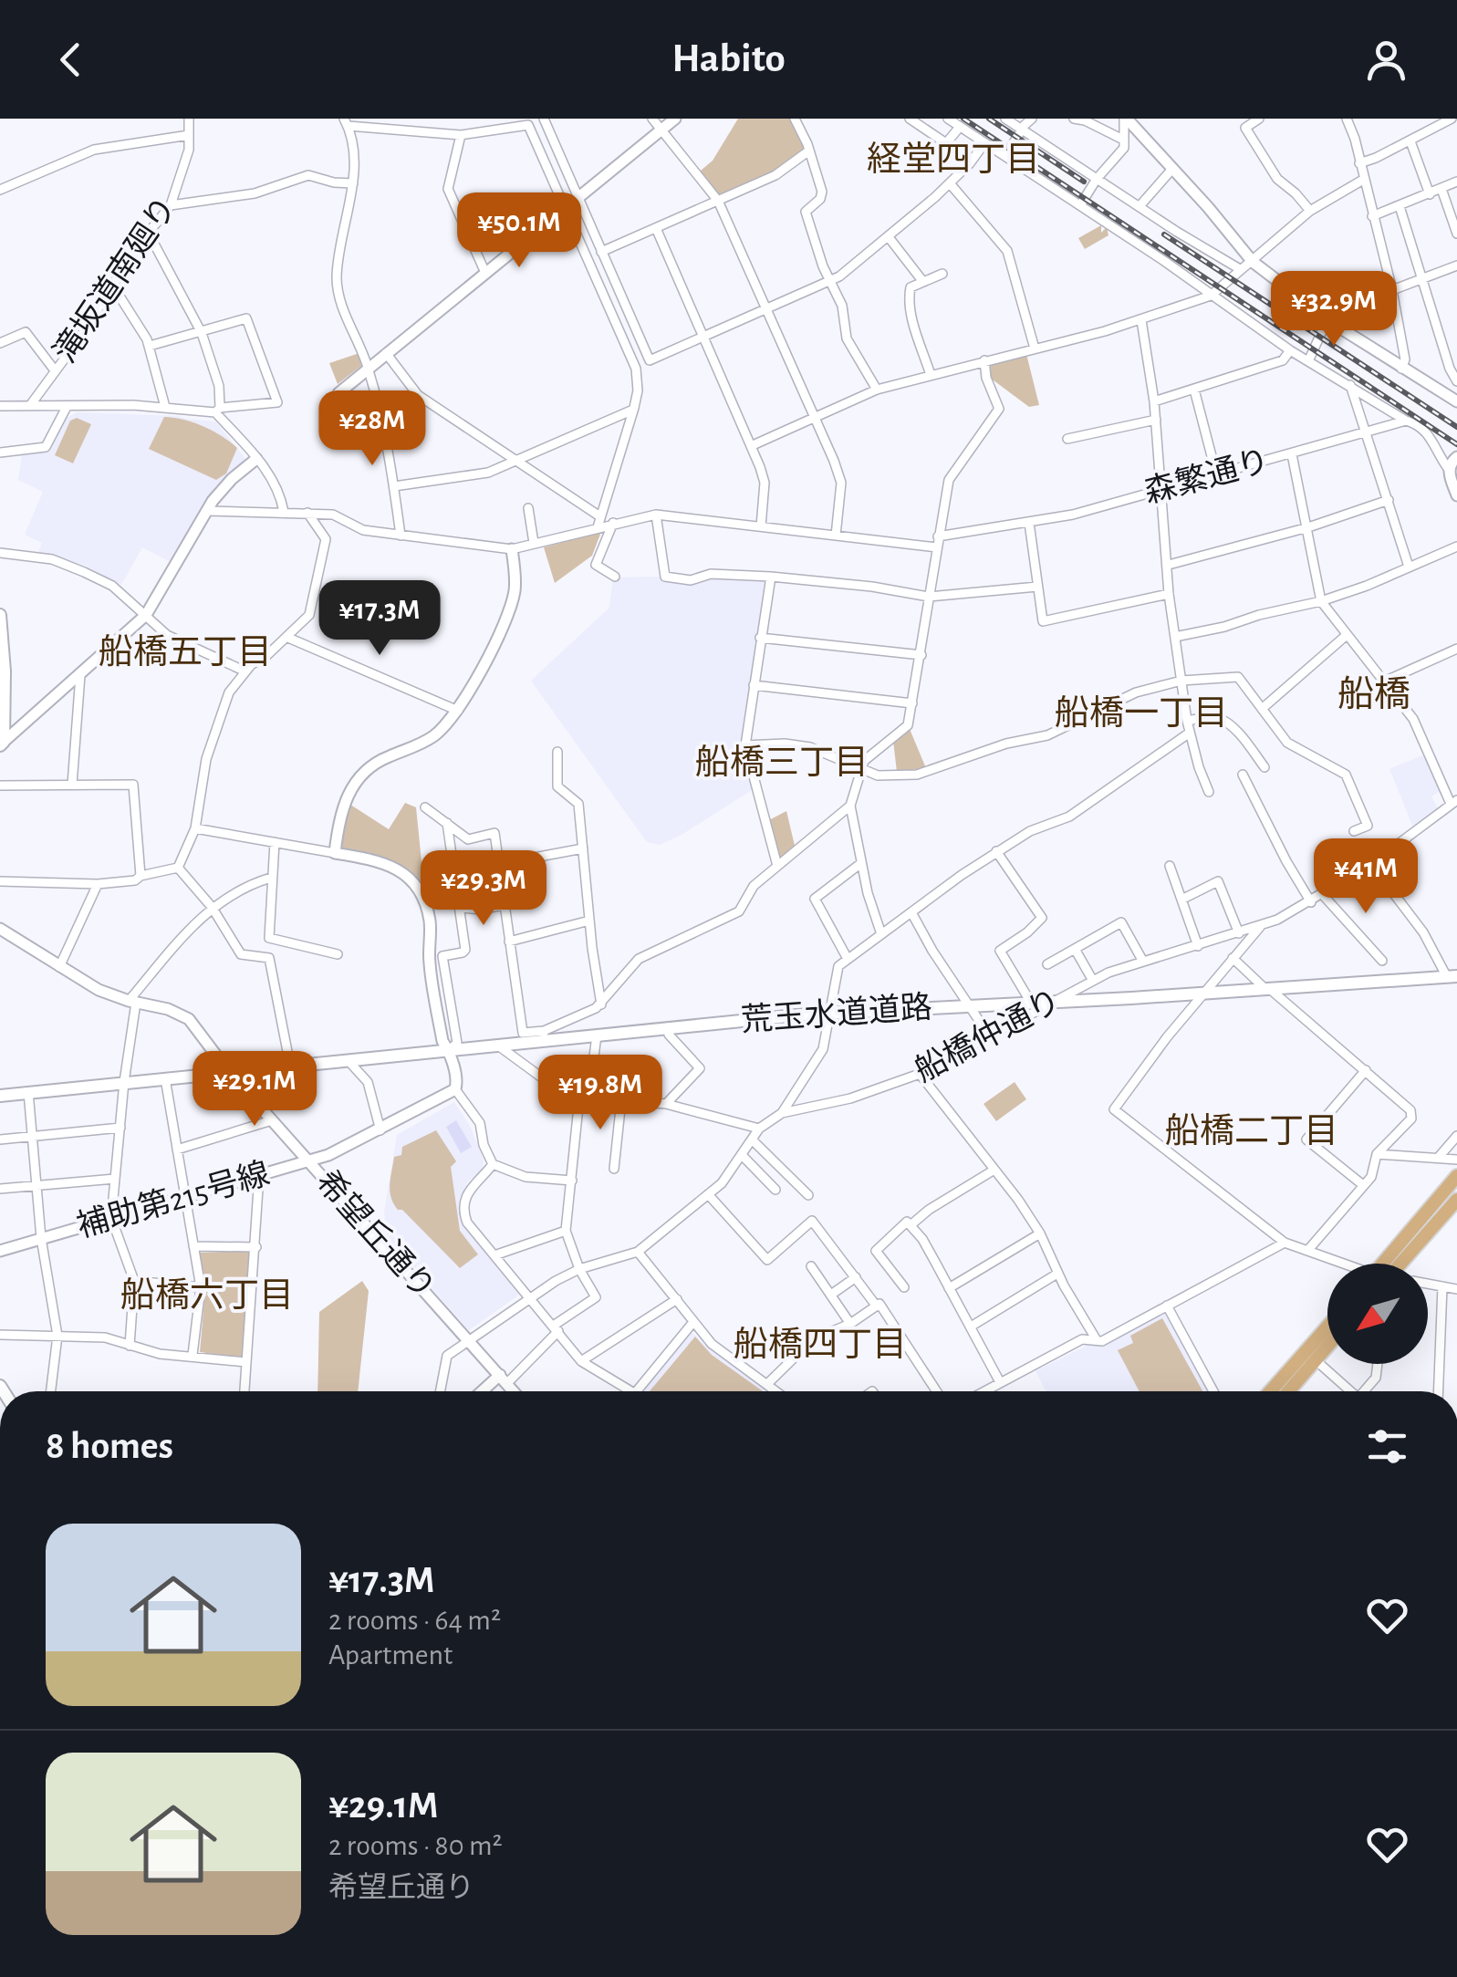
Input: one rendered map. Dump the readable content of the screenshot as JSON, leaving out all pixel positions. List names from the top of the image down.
{
  "streets": {
    "main road": ["荒玉水道道路"],
    "street": [
      "滝坂道南廻り",
      "森繁通り",
      "船橋仲通り",
      "補助第215号線",
      "希望丘通り"
    ]
  },
  "crossings": [
    ["荒玉水道道路", "船橋仲通り"],
    ["荒玉水道道路", "希望丘通り"],
    ["補助第215号線", "希望丘通り"]
  ],
  "districts": [
    "経堂四丁目",
    "船橋五丁目",
    "船橋",
    "船橋一丁目",
    "船橋三丁目",
    "船橋二丁目",
    "船橋六丁目",
    "船橋四丁目"
  ],
  "north": "bottom left",
  "page": {
    "header": "Habito",
    "price": [
      "¥50.1M",
      "¥32.9M",
      "¥28M",
      "¥17.3M",
      "¥41M",
      "¥29.3M",
      "¥29.1M",
      "¥19.8M"
    ],
    "heading": "8 homes",
    "list": [
      {
        "name": "¥17.3M",
        "note": "2 rooms · 64 m² · Apartment"
      },
      {
        "name": "¥29.1M",
        "note": "2 rooms · 80 m² · 希望丘通り"
      }
    ]
  }
}
